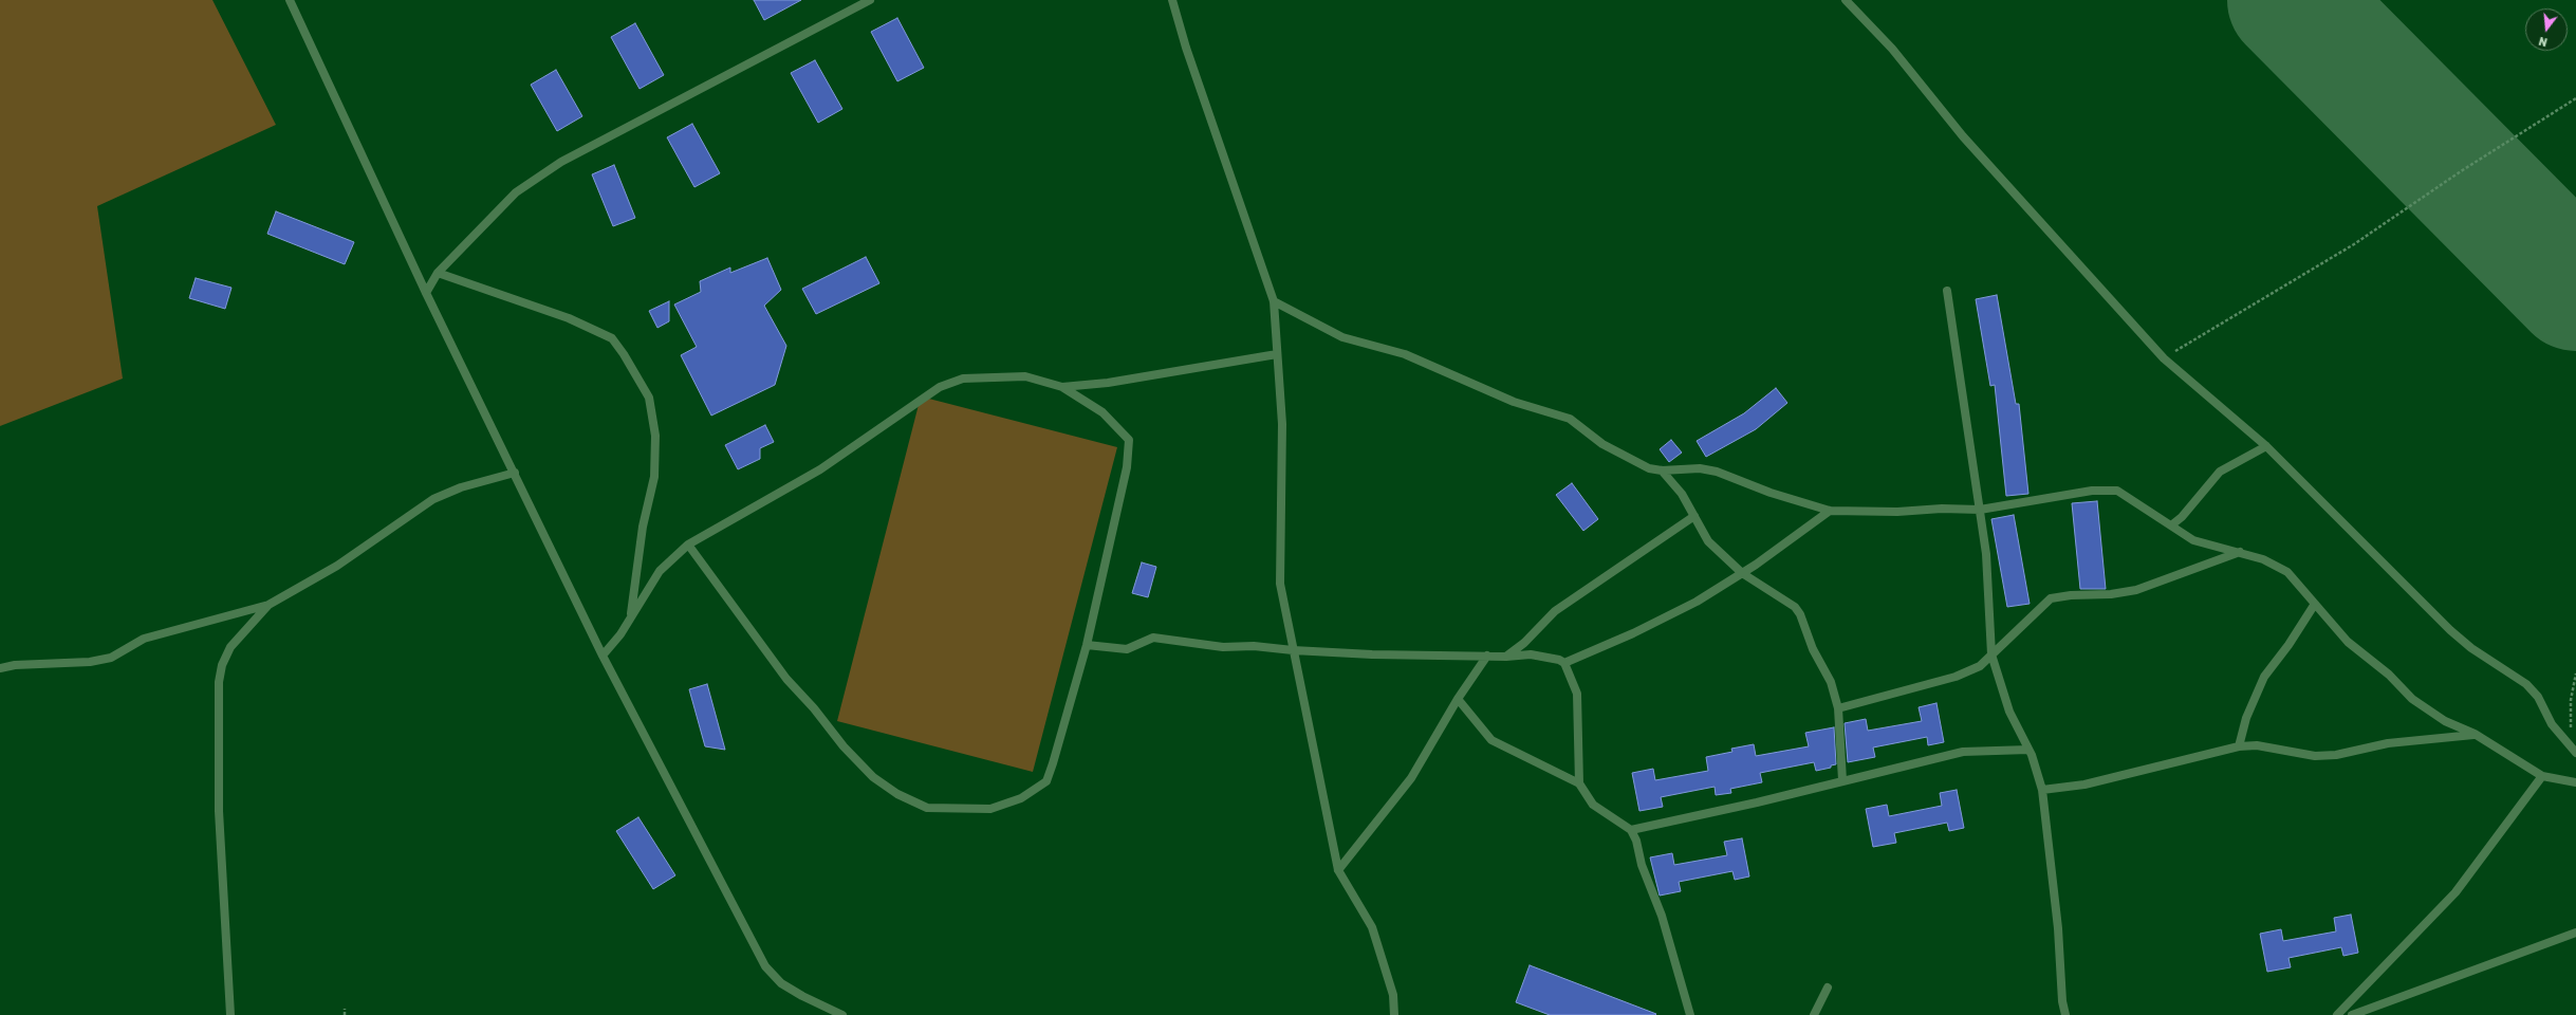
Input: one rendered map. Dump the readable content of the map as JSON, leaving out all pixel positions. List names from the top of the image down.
{
  "north": "bottom"
}
